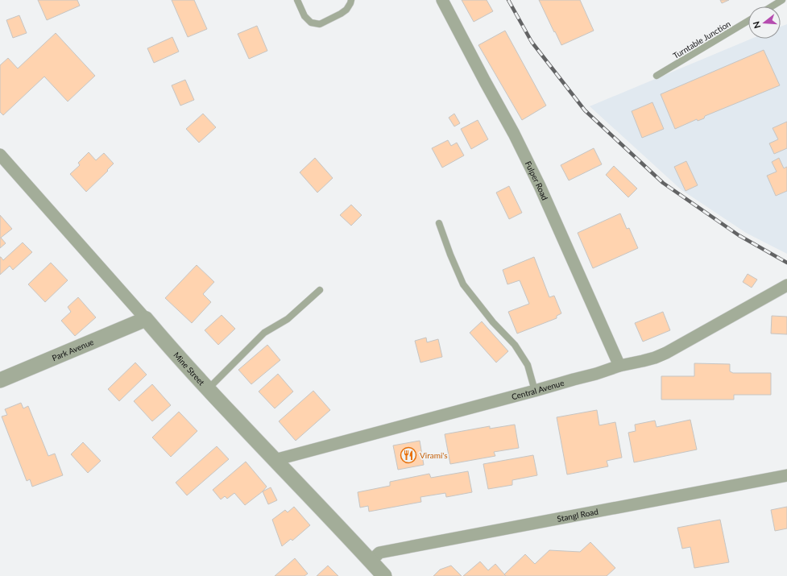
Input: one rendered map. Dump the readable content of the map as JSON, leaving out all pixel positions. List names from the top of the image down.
{
  "streets": {
    "street": [
      "Fulper Road",
      "Park Avenue",
      "Mine Street",
      "Central Avenue",
      "Stangl Road"
    ],
    "lane": ["Turntable Junction"]
  },
  "crossings": [
    ["Fulper Road", "Central Avenue"],
    ["Park Avenue", "Mine Street"],
    ["Mine Street", "Central Avenue"],
    ["Mine Street", "Stangl Road"]
  ],
  "places": {
    "restaurant": ["Virami's"]
  },
  "north": "left"
}
